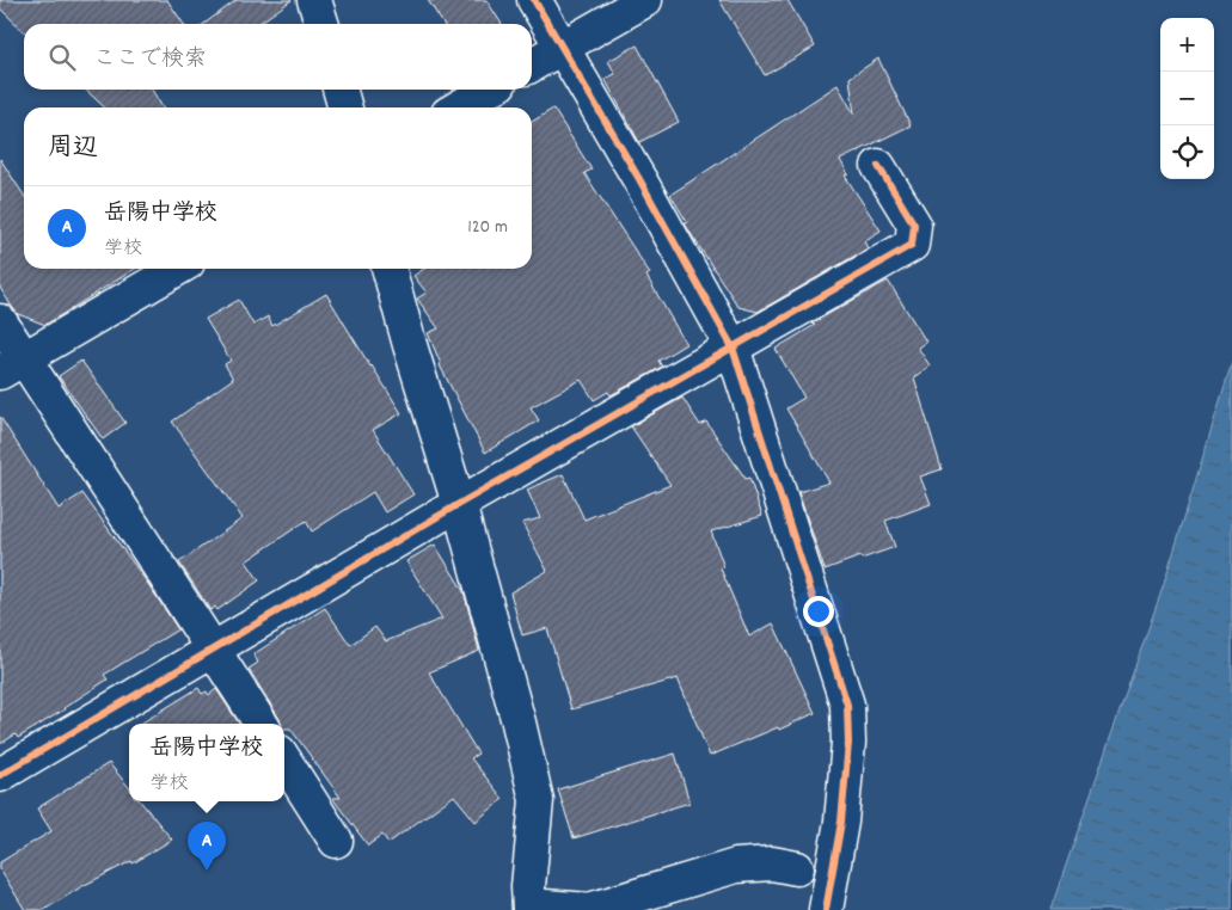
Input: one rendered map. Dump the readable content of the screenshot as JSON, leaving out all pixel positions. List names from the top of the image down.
{
  "page": {
    "map_buttons": ["+", "−"],
    "search": "ここで検索",
    "heading": "周辺",
    "list": [
      {
        "mark": "A",
        "name": "岳陽中学校",
        "note": "学校",
        "value": "120 m"
      }
    ],
    "popup": ["岳陽中学校", "学校"],
    "pins": "A"
  }
}
